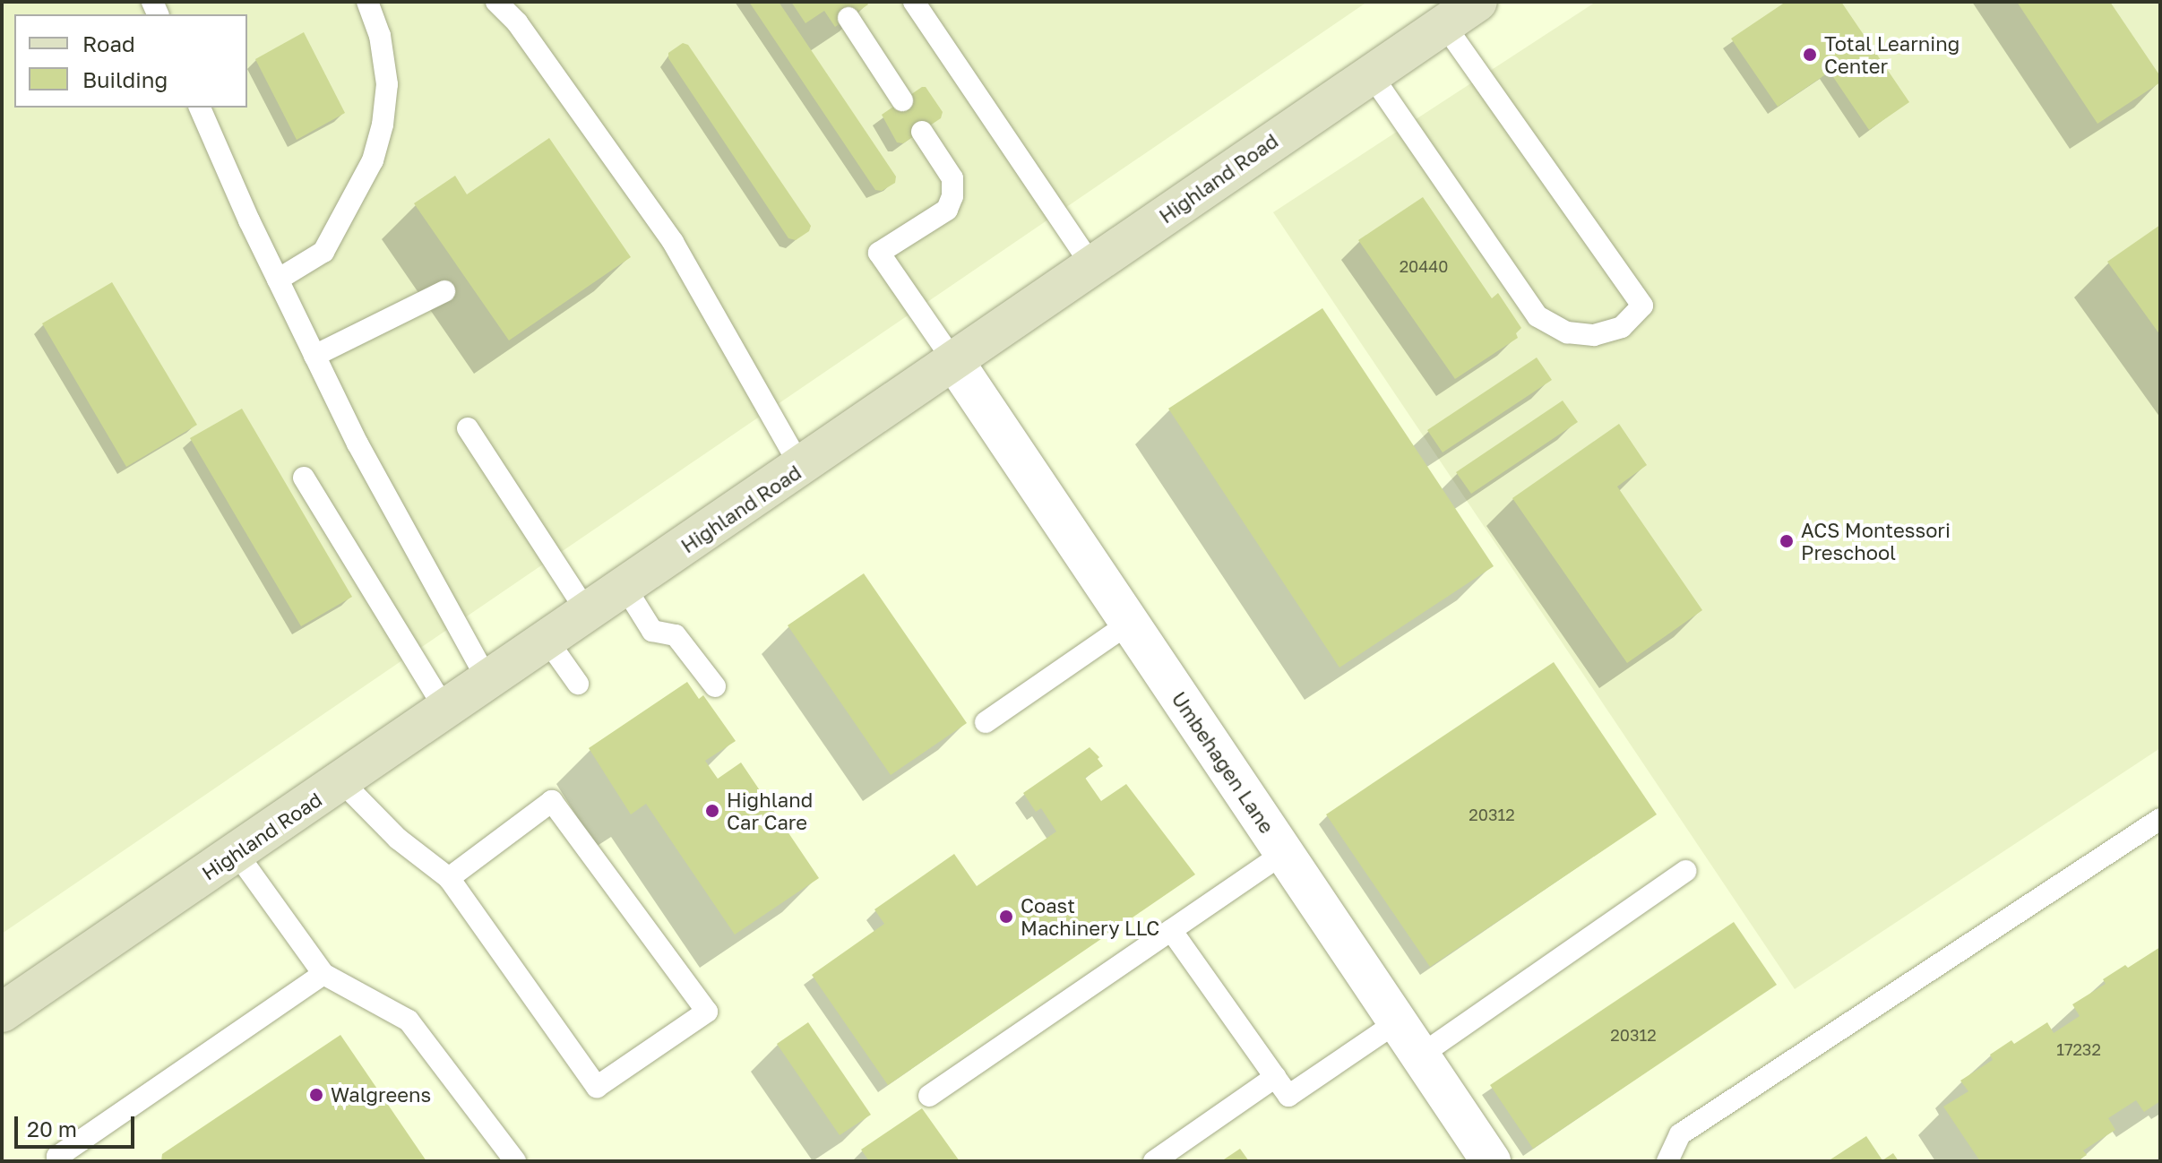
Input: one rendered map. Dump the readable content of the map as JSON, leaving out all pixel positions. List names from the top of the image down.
{
  "streets": {
    "main road": ["Highland Road"],
    "street": ["Umbehagen Lane"]
  },
  "crossings": [
    ["Highland Road", "Umbehagen Lane"]
  ],
  "places": [
    "Total Learning Center",
    "ACS Montessori Preschool",
    "Highland Car Care",
    "Coast Machinery LLC",
    "Walgreens"
  ],
  "house_numbers": [
    "20440",
    "20312",
    "20312",
    "17232"
  ],
  "legend": ["Road", "Building"],
  "scale_bar": "20 m"
}
